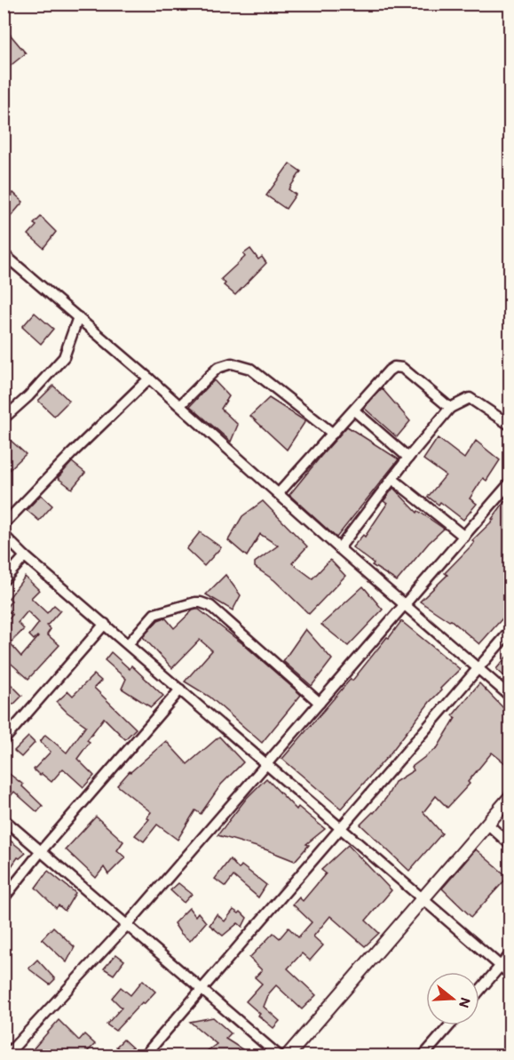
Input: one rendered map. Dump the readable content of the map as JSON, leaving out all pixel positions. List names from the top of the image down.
{
  "north": "right"
}
